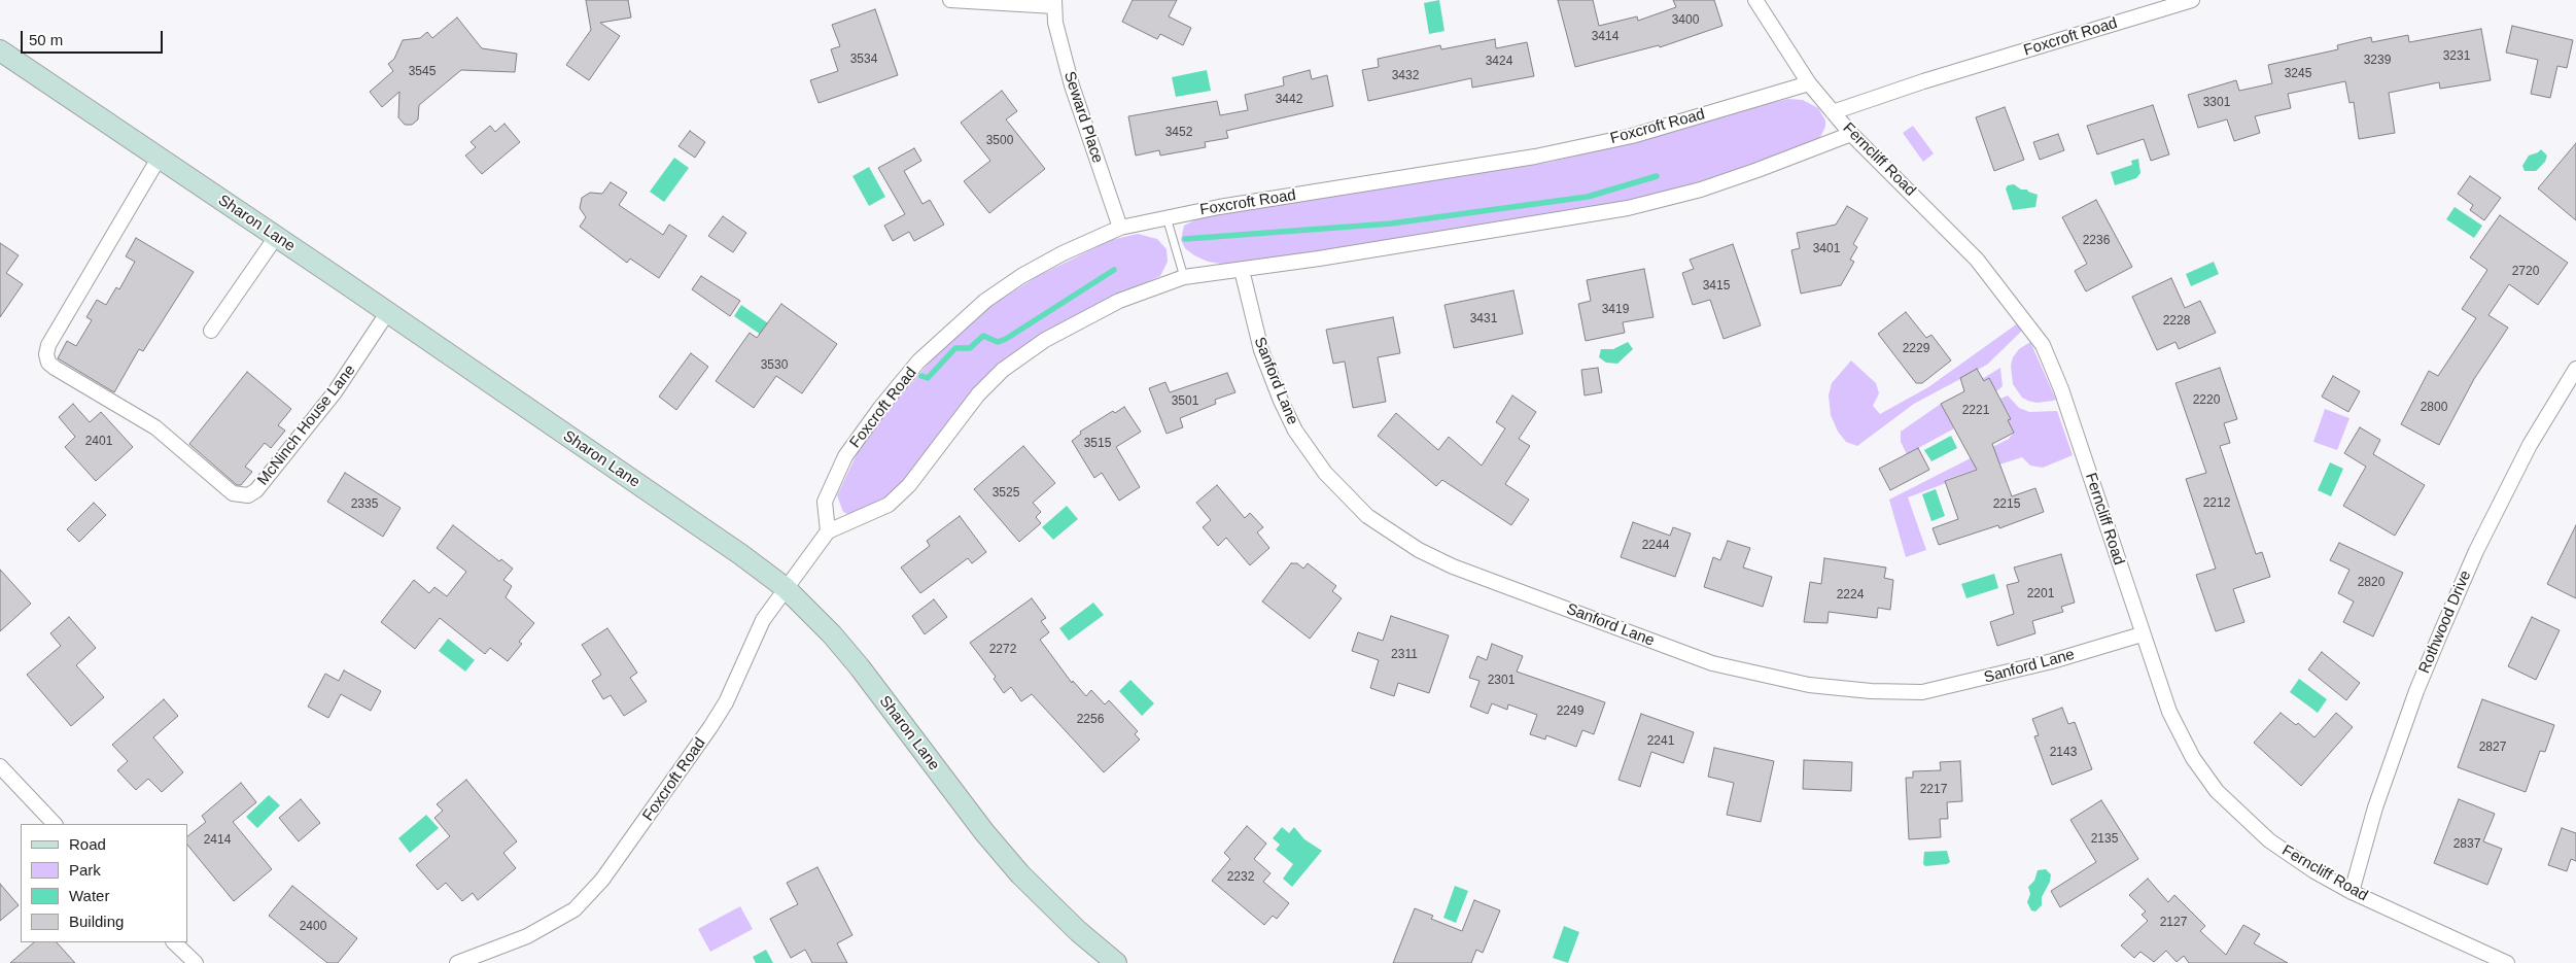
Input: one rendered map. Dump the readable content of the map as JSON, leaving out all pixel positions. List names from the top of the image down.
{
  "streets": {
    "main road": ["Sharon Lane"],
    "street": [
      "Foxcroft Road",
      "Seward Place",
      "Ferncliff Road",
      "Sanford Lane",
      "McNinch House Lane",
      "Rothwood Drive"
    ]
  },
  "crossings": [
    ["Foxcroft Road", "Seward Place"],
    ["Foxcroft Road", "Ferncliff Road"],
    ["Foxcroft Road", "Sharon Lane"],
    ["Foxcroft Road", "Sanford Lane"],
    ["Ferncliff Road", "Sanford Lane"],
    ["Ferncliff Road", "Rothwood Drive"],
    ["Sharon Lane", "McNinch House Lane"]
  ],
  "house_numbers": [
    "3400",
    "3414",
    "3231",
    "3534",
    "3239",
    "3424",
    "3545",
    "3245",
    "3432",
    "3442",
    "3301",
    "3452",
    "3500",
    "2236",
    "3401",
    "2720",
    "3415",
    "3419",
    "3431",
    "2228",
    "2229",
    "3530",
    "2220",
    "3501",
    "2800",
    "2221",
    "2401",
    "3515",
    "3525",
    "2212",
    "2335",
    "2215",
    "2244",
    "2820",
    "2201",
    "2224",
    "2272",
    "2311",
    "2301",
    "2249",
    "2256",
    "2241",
    "2827",
    "2143",
    "2217",
    "2135",
    "2414",
    "2837",
    "2232",
    "2127",
    "2400"
  ],
  "legend": [
    "Road",
    "Park",
    "Water",
    "Building"
  ],
  "scale_bar": "50 m"
}
